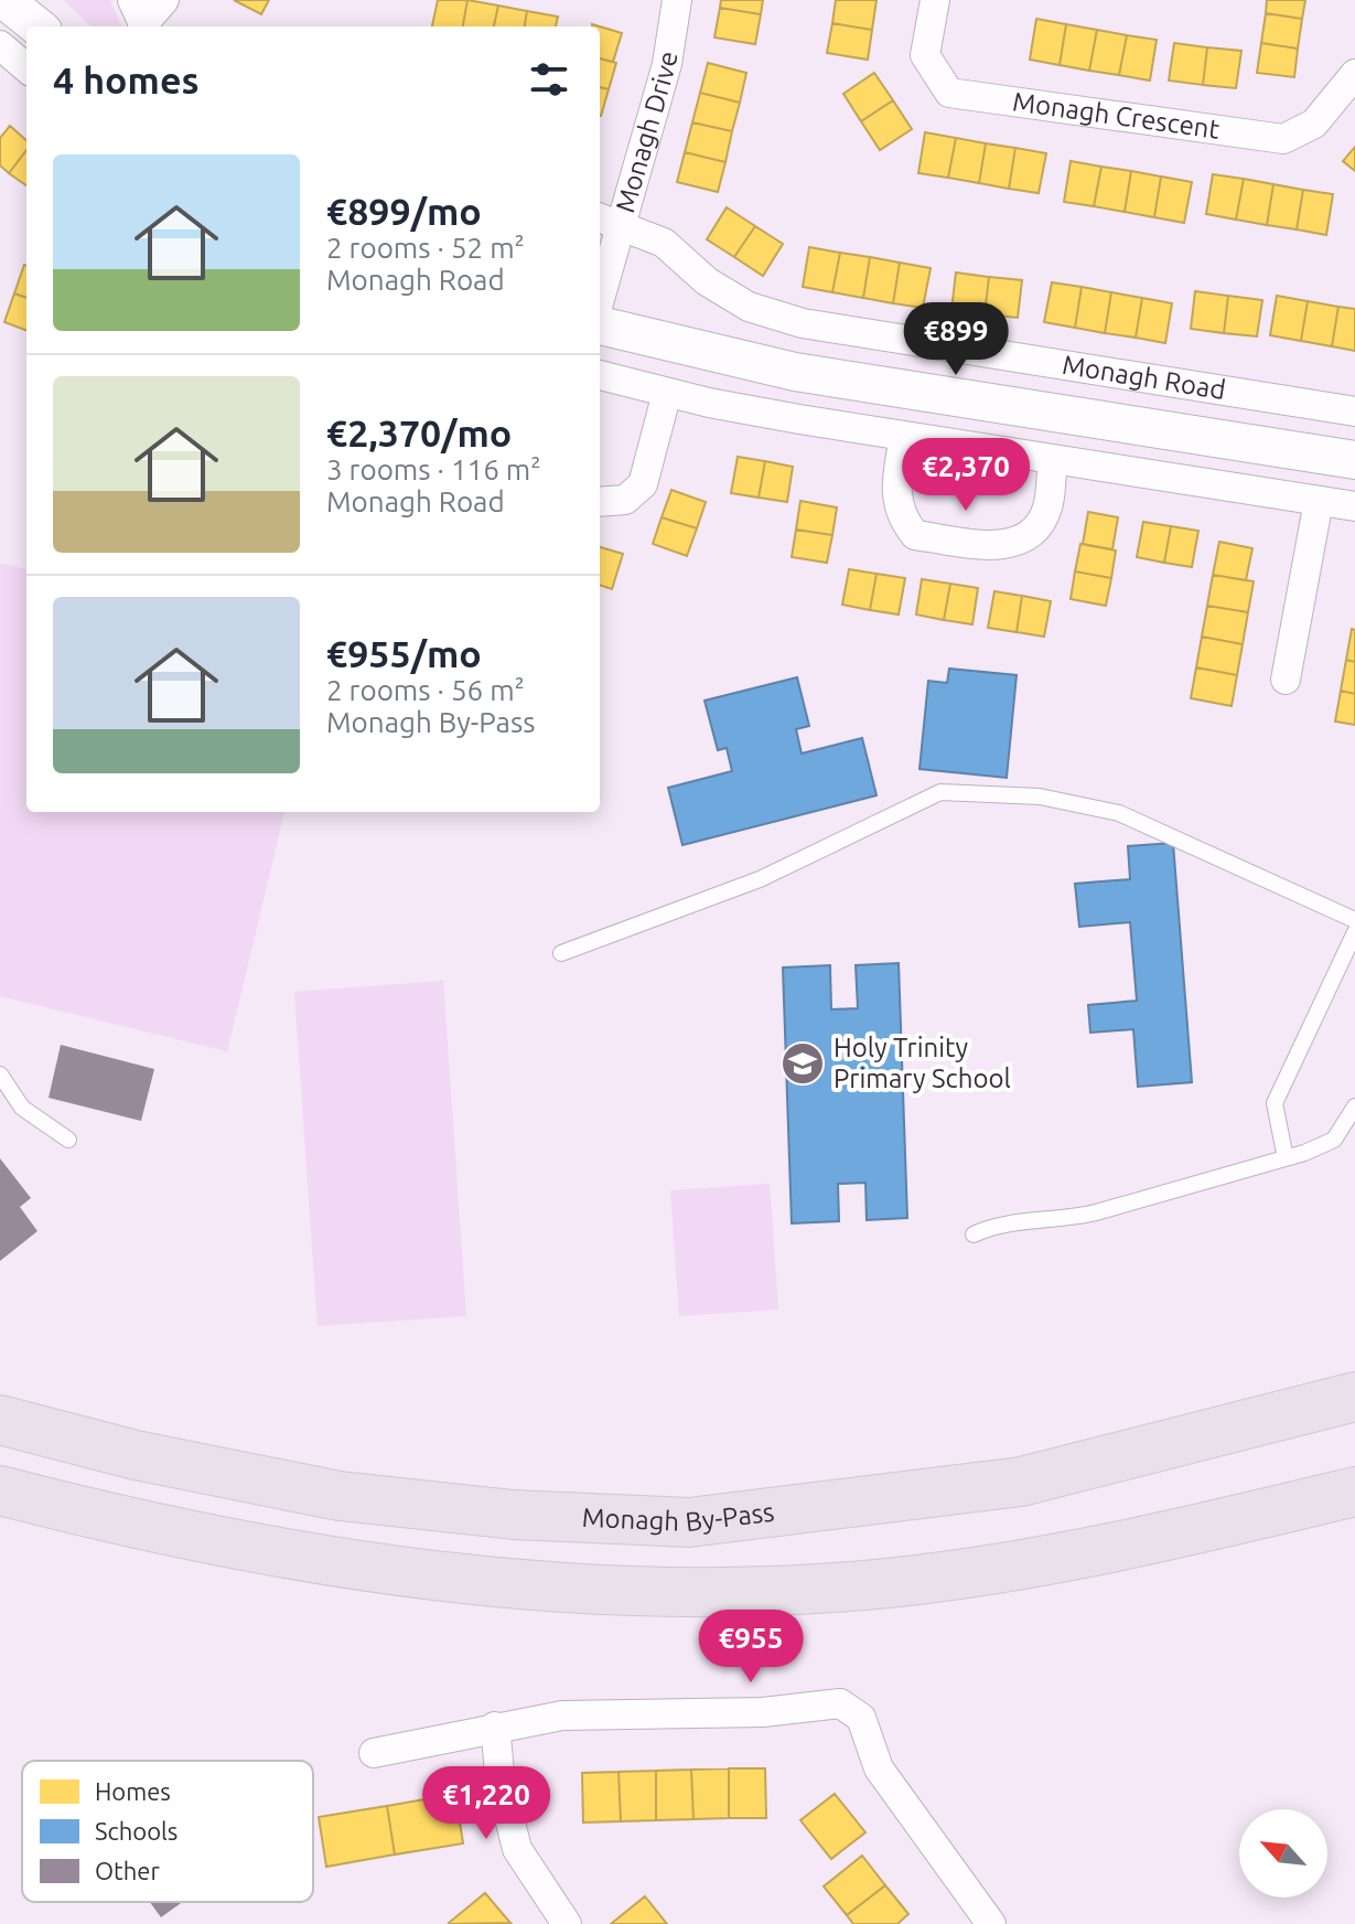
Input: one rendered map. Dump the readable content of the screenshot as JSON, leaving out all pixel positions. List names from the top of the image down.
{
  "streets": {
    "highway": ["Monagh By-Pass"],
    "street": ["Monagh Crescent", "Monagh Drive", "Monagh Road"]
  },
  "crossings": [
    ["Monagh Drive", "Monagh Road"]
  ],
  "places": {
    "school or university": ["Holy Trinity Primary School"]
  },
  "legend": ["Homes", "Schools", "Other"],
  "north": "top left",
  "page": {
    "heading": "4 homes",
    "list": [
      {
        "name": "€899/mo",
        "note": "2 rooms · 52 m² · Monagh Road"
      },
      {
        "name": "€2,370/mo",
        "note": "3 rooms · 116 m² · Monagh Road"
      },
      {
        "name": "€955/mo",
        "note": "2 rooms · 56 m² · Monagh By-Pass"
      }
    ],
    "price": [
      "€899",
      "€2,370",
      "€955",
      "€1,220"
    ]
  }
}
